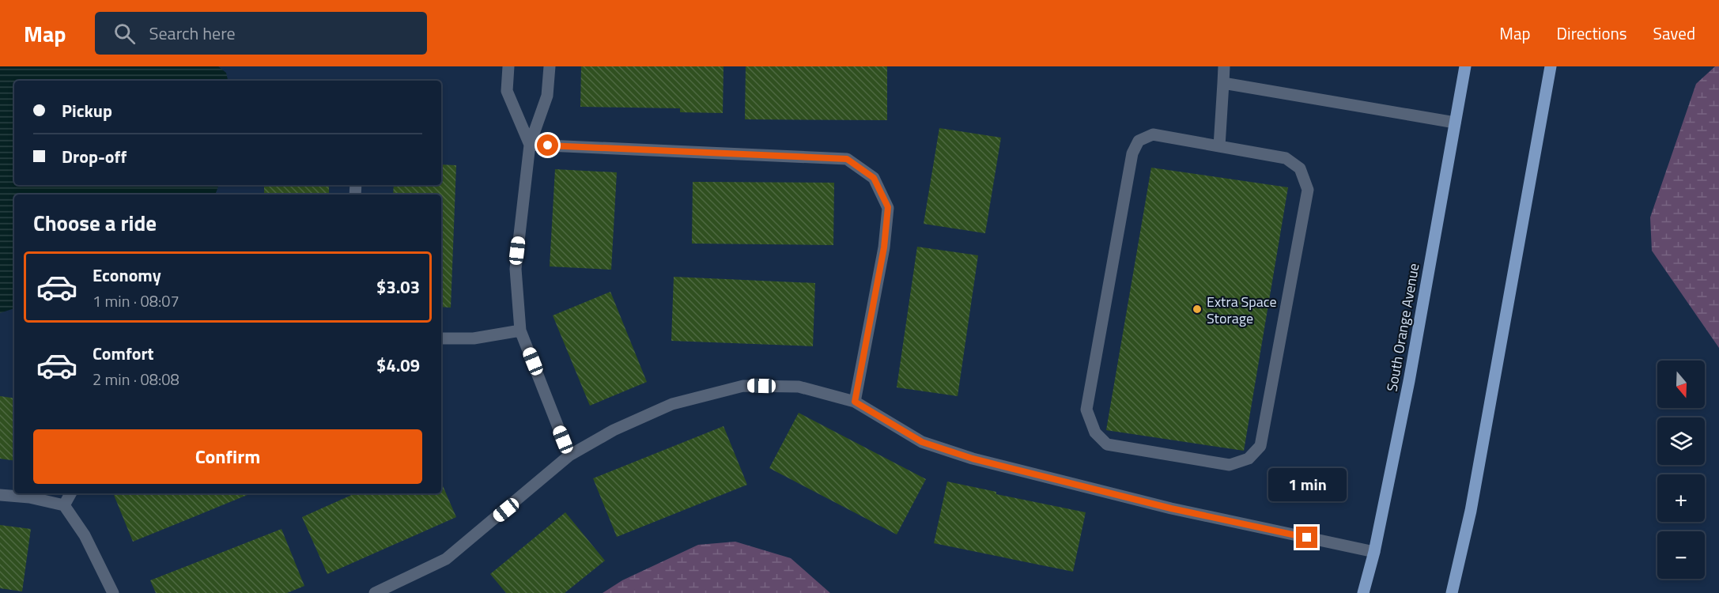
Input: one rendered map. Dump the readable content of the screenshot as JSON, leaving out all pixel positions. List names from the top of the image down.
{
  "streets": {
    "main road": ["South Orange Avenue"]
  },
  "places": ["Extra Space Storage"],
  "north": "bottom",
  "page": {
    "header": "Map",
    "search": "Search here",
    "nav": ["Map", "Directions", "Saved"],
    "banner": ["Pickup", "Drop-off"],
    "heading": "Choose a ride",
    "list": [
      {
        "name": "Economy",
        "note": "1 min · 08:07",
        "value": "$3.03"
      },
      {
        "name": "Comfort",
        "note": "2 min · 08:08",
        "value": "$4.09"
      }
    ],
    "map_buttons": ["+", "−"],
    "buttons": "Confirm",
    "bubble": "1 min"
  }
}
